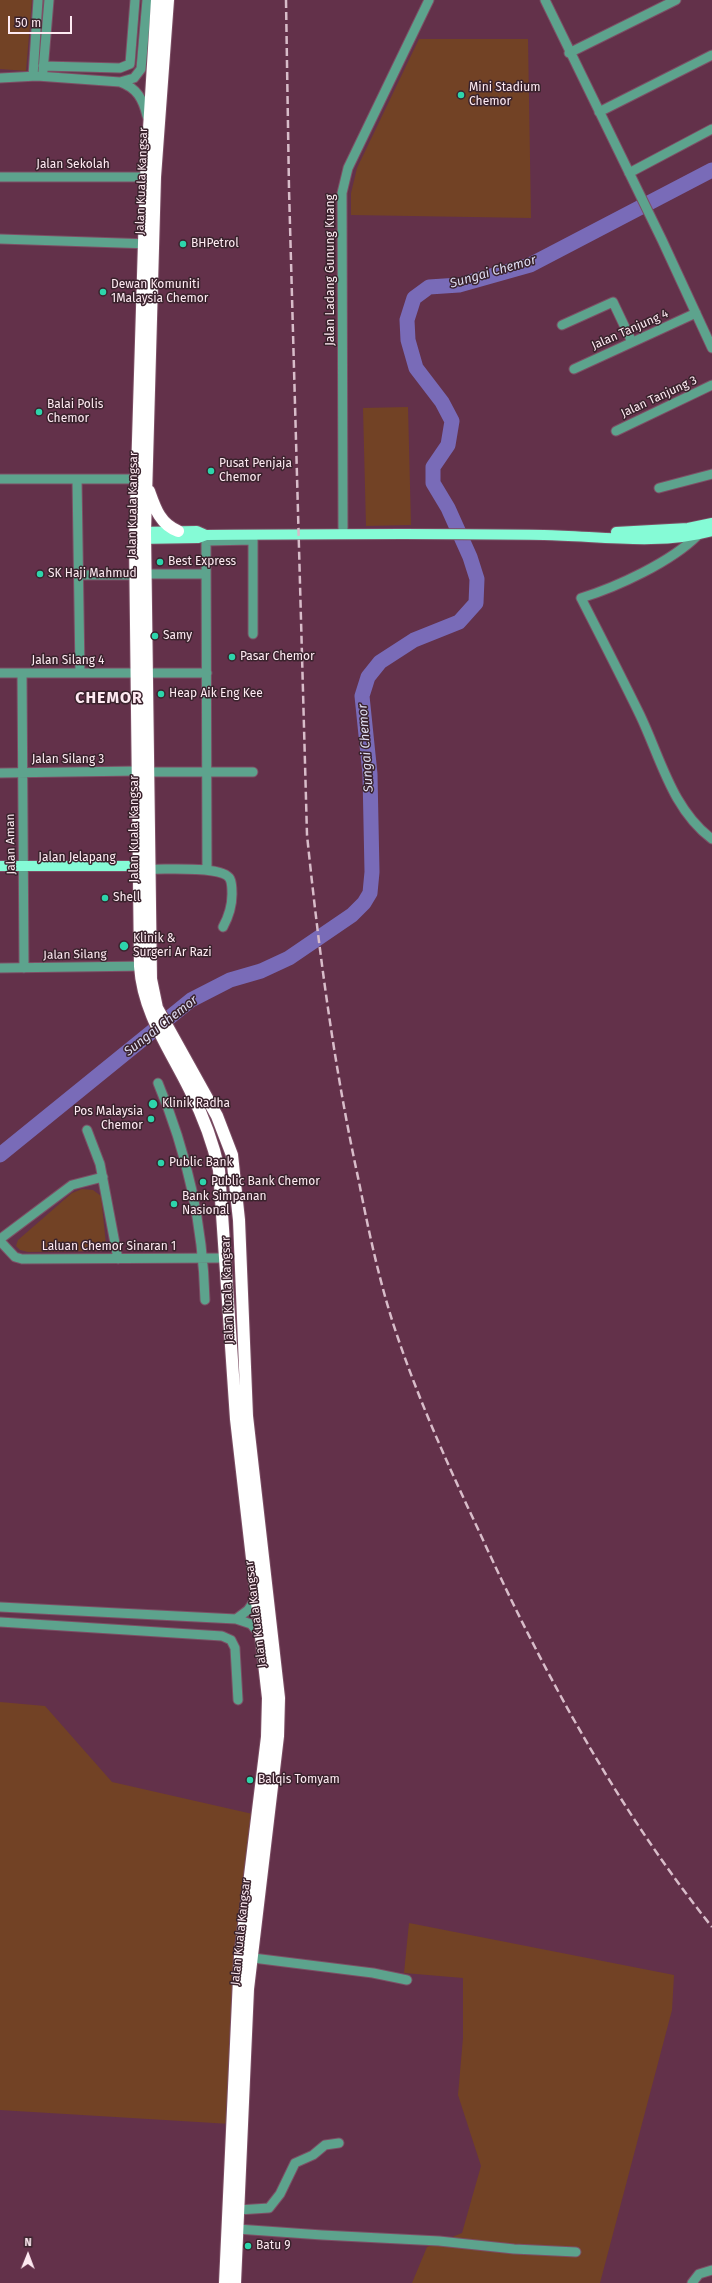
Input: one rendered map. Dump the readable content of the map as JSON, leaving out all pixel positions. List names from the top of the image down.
{
  "streets": {
    "highway": ["Jalan Kuala Kangsar"],
    "main road": ["Jalan Jelapang"],
    "street": [
      "Jalan Sekolah",
      "Jalan Ladang Gunung Kuang",
      "Jalan Tanjung 4",
      "Jalan Tanjung 3",
      "Jalan Silang 4",
      "Jalan Silang 3",
      "Jalan Aman",
      "Jalan Silang",
      "Laluan Chemor Sinaran 1"
    ]
  },
  "crossings": [
    ["Jalan Sekolah", "Jalan Kuala Kangsar"],
    ["Jalan Kuala Kangsar", "Jalan Silang 4"],
    ["Jalan Kuala Kangsar", "Jalan Silang 3"],
    ["Jalan Kuala Kangsar", "Jalan Jelapang"],
    ["Jalan Kuala Kangsar", "Jalan Silang"],
    ["Jalan Kuala Kangsar", "Laluan Chemor Sinaran 1"],
    ["Jalan Silang 4", "Jalan Aman"],
    ["Jalan Silang 3", "Jalan Aman"],
    ["Jalan Aman", "Jalan Jelapang"],
    ["Jalan Aman", "Jalan Silang"]
  ],
  "districts": ["CHEMOR"],
  "water": ["Sungai Chemor"],
  "places": [
    "Mini Stadium Chemor",
    "BHPetrol",
    "Dewan Komuniti 1Malaysia Chemor",
    "Balai Polis Chemor",
    "Pusat Penjaja Chemor",
    "Best Express",
    "SK Haji Mahmud",
    "Samy",
    "Pasar Chemor",
    "Heap Aik Eng Kee",
    "Shell",
    "Klinik & Surgeri Ar Razi",
    "Klinik Radha",
    "Pos Malaysia Chemor",
    "Public Bank",
    "Public Bank Chemor",
    "Bank Simpanan Nasional",
    "Balqis Tomyam",
    "Batu 9"
  ],
  "scale_bar": "50 m",
  "north": "top"
}
